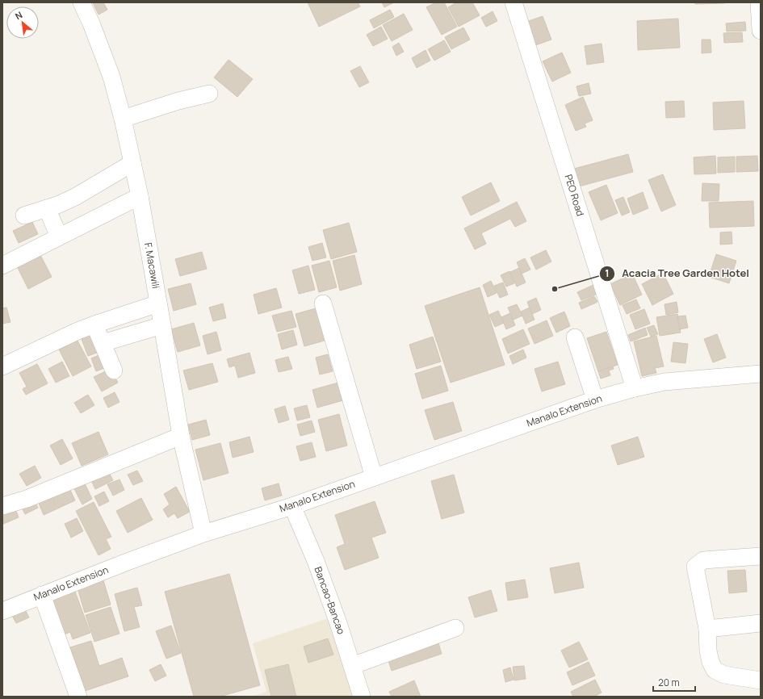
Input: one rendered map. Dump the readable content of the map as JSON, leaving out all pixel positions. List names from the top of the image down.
{
  "streets": {
    "street": [
      "PEO Road",
      "F. Macawili",
      "Manalo Extension",
      "Bancao-Bancao"
    ]
  },
  "crossings": [
    ["PEO Road", "Manalo Extension"],
    ["F. Macawili", "Manalo Extension"],
    ["Manalo Extension", "Bancao-Bancao"]
  ],
  "places": ["Acacia Tree Garden Hotel"],
  "scale_bar": "20 m",
  "north": "top left"
}
